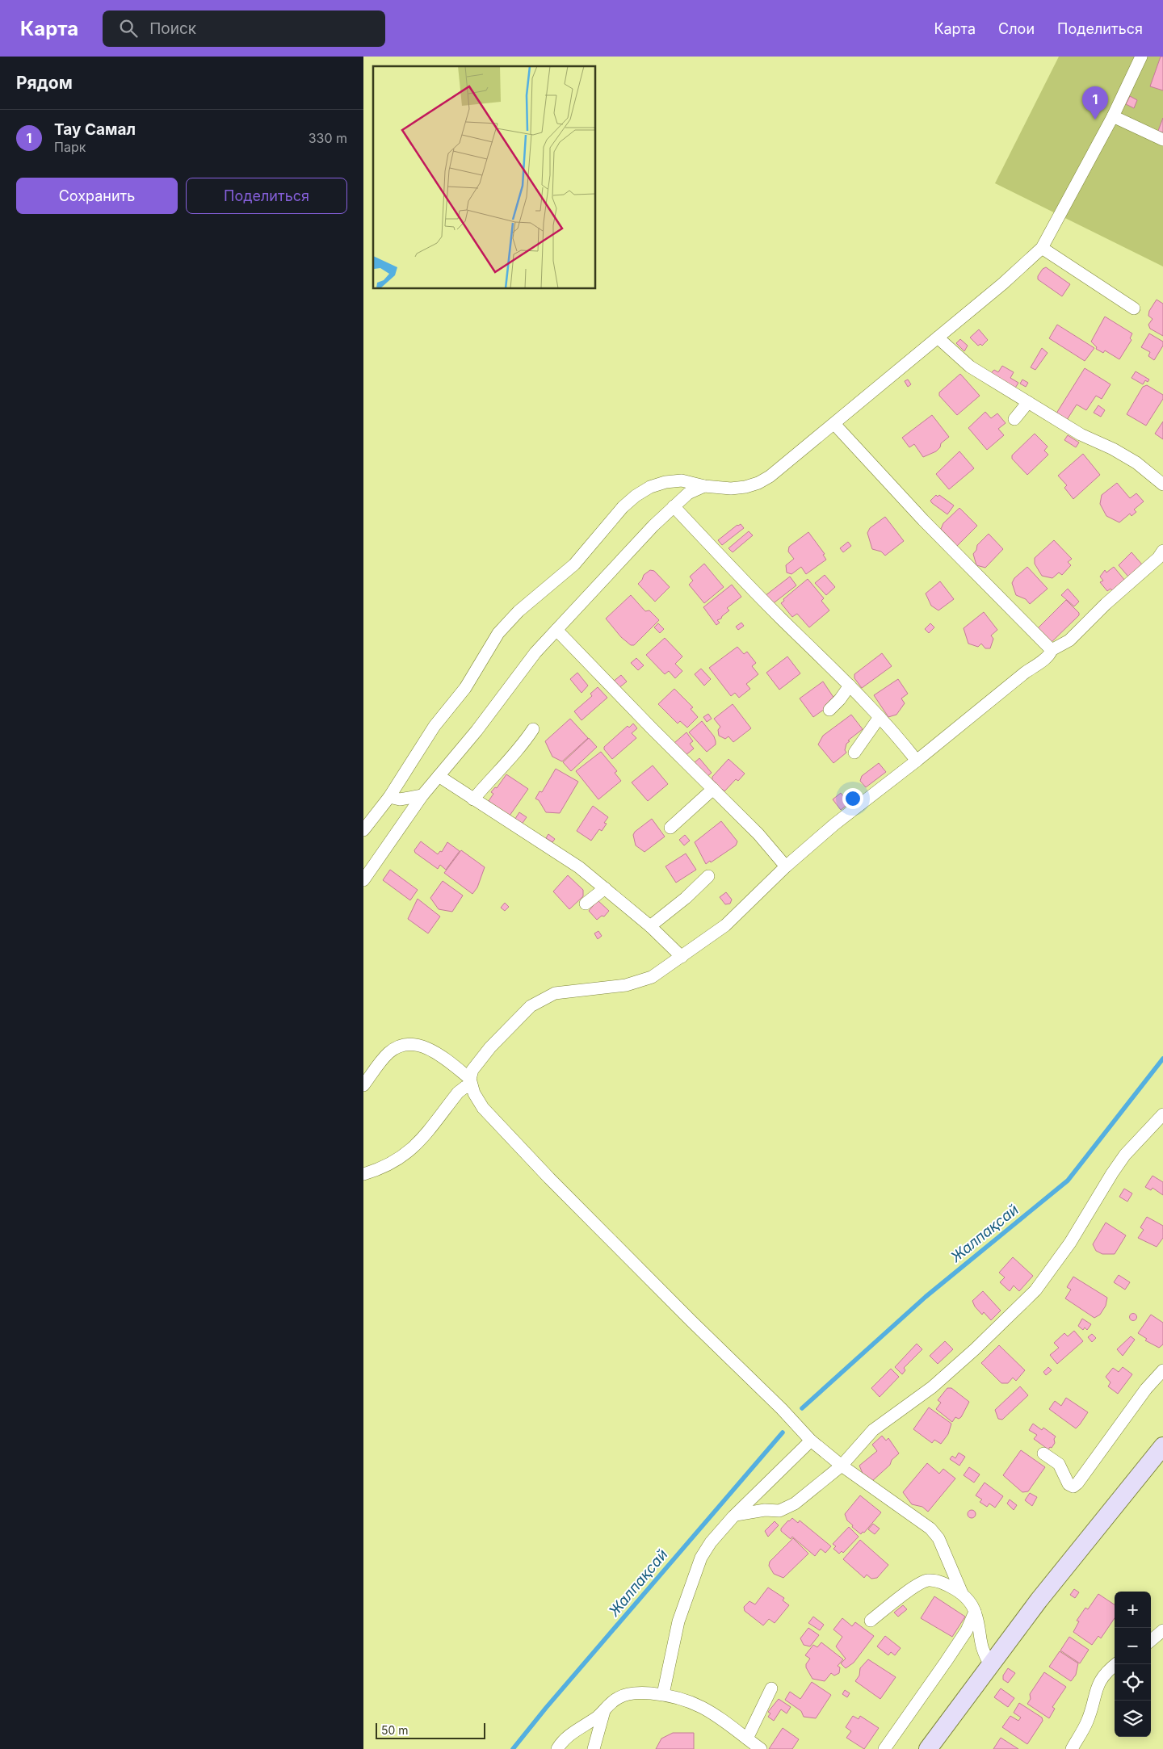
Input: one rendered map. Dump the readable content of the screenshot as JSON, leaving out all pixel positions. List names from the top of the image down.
{
  "water": ["Жалпақсай"],
  "scale_bar": "50 m",
  "page": {
    "header": "Карта",
    "search": "Поиск",
    "nav": ["Карта", "Слои", "Поделиться"],
    "heading": "Рядом",
    "pins": "1",
    "list": [
      {
        "mark": "1",
        "name": "Тау Самал",
        "note": "Парк",
        "value": "330 m"
      }
    ],
    "buttons": ["Сохранить", "Поделиться"],
    "map_buttons": ["+", "−"],
    "scale": "50 m"
  }
}
